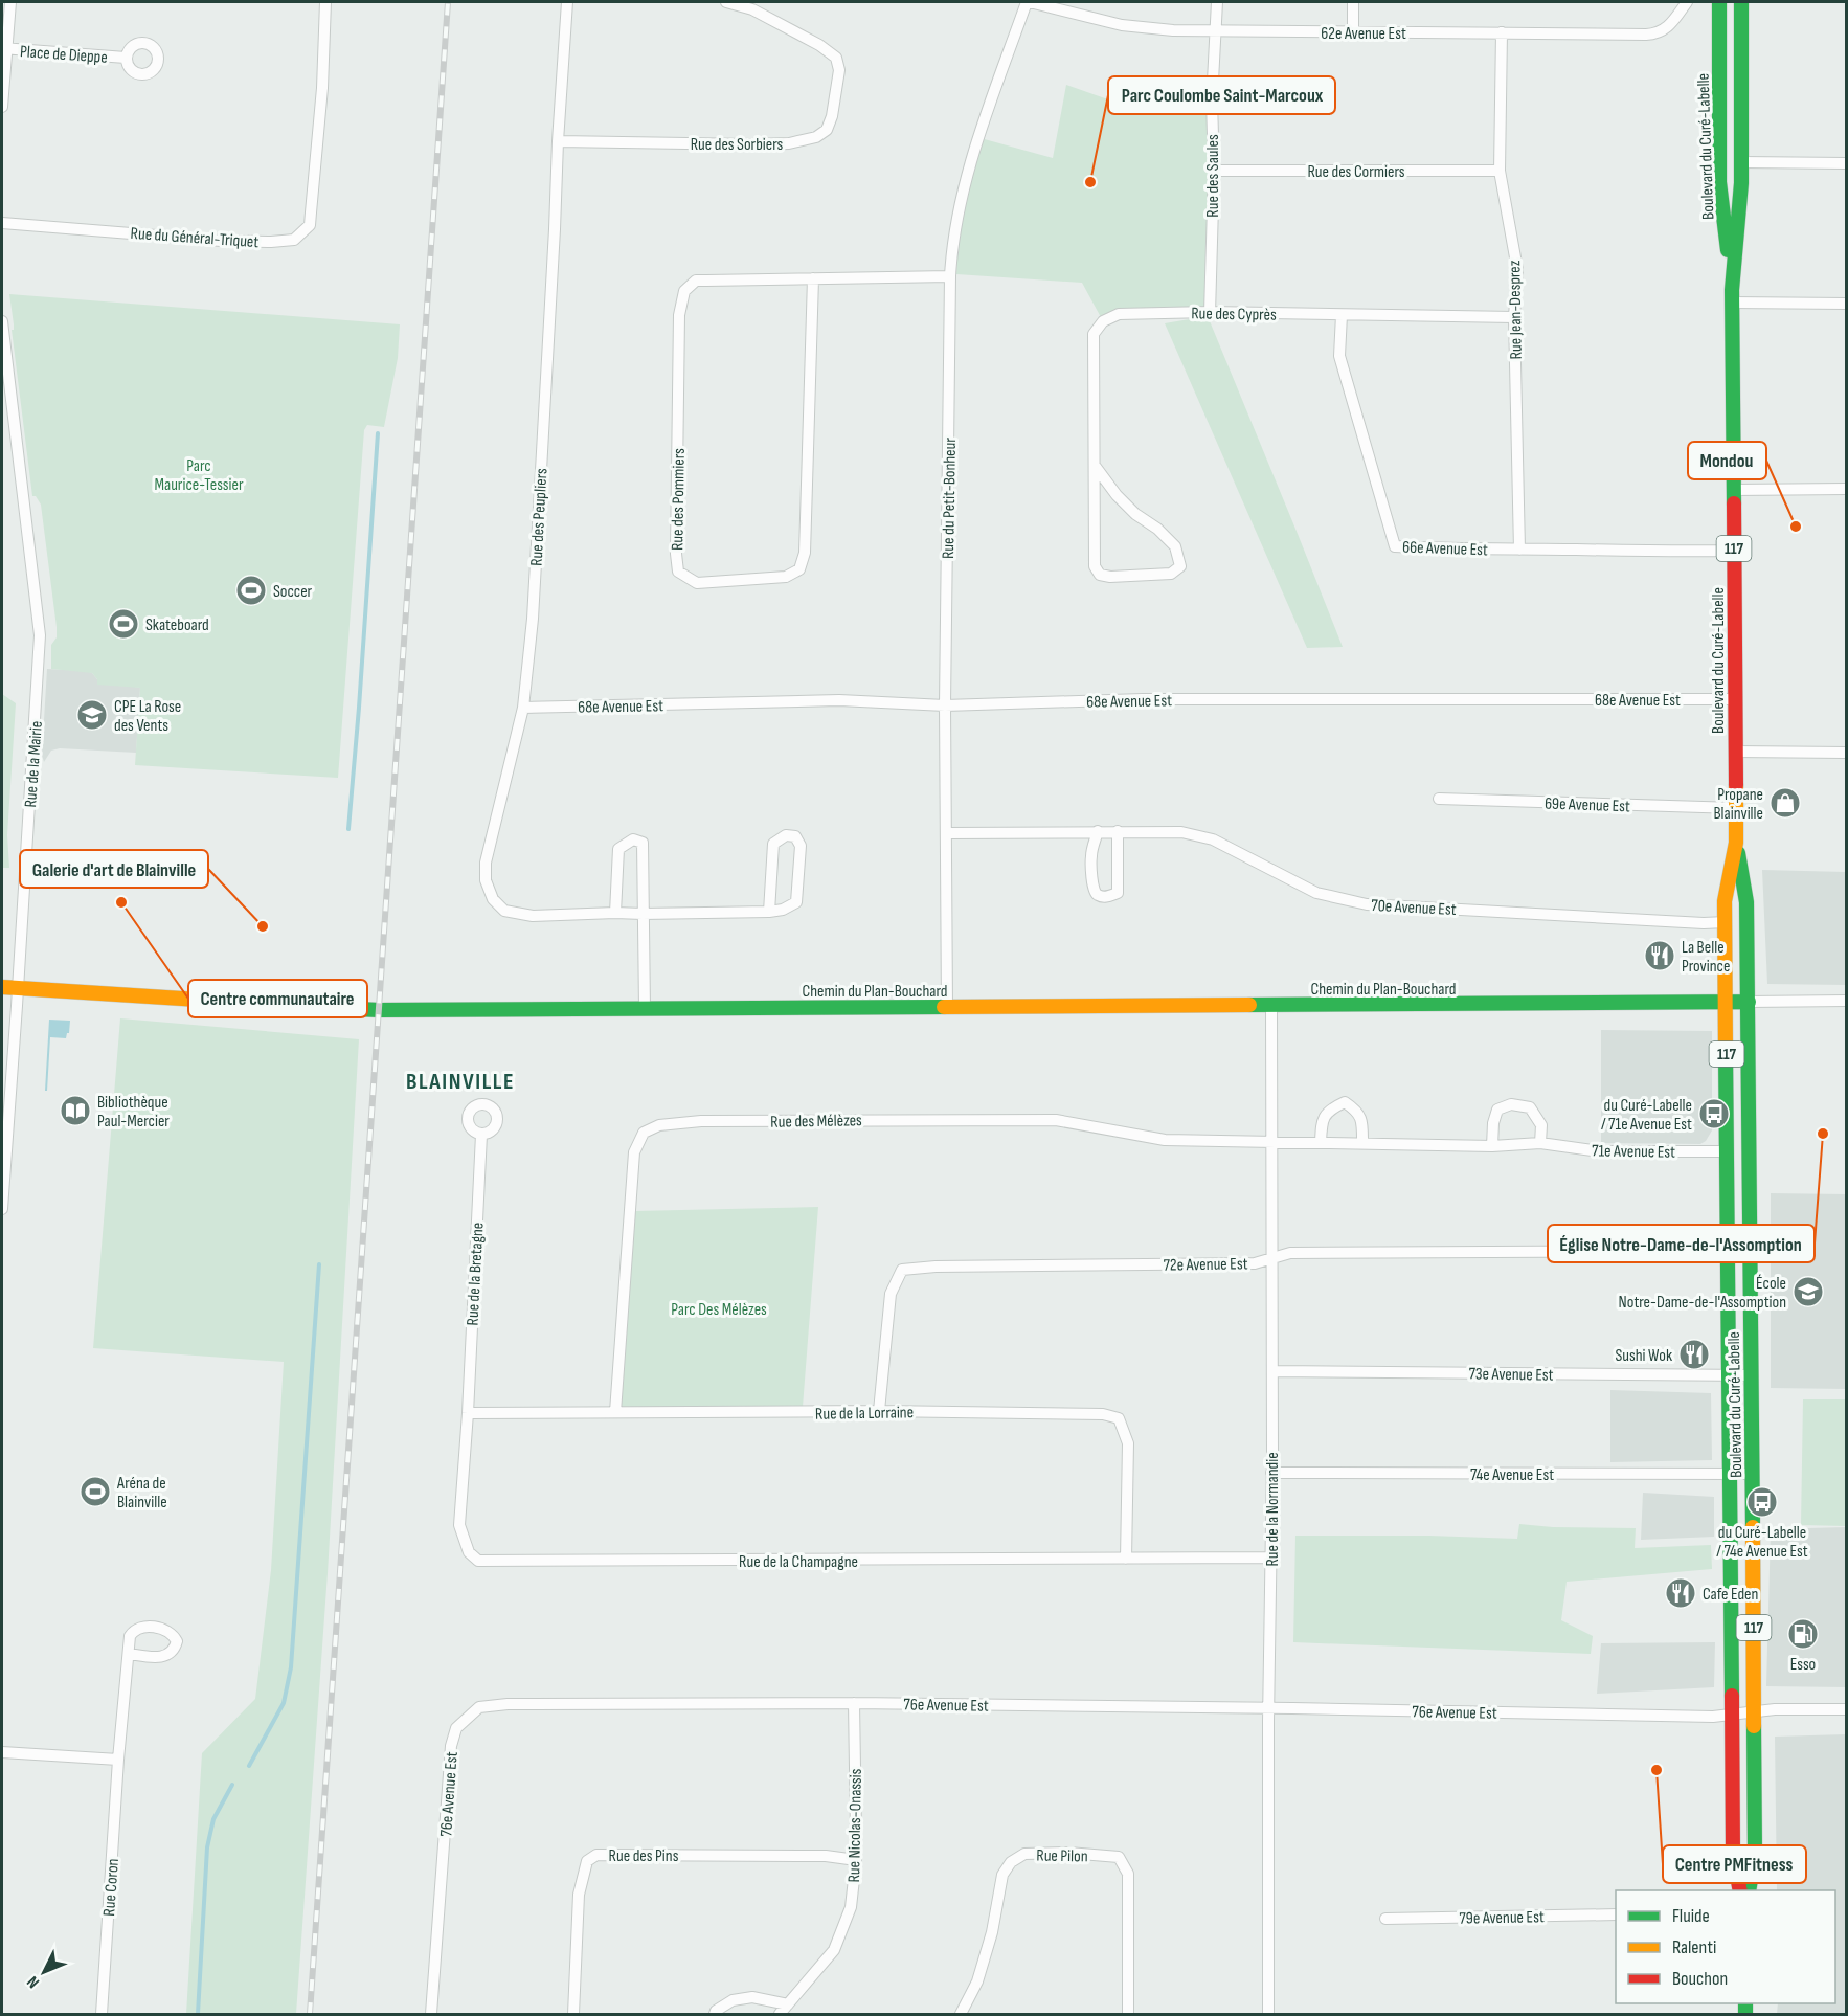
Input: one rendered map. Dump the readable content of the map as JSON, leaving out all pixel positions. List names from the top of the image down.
{
  "streets": {
    "main road": ["Boulevard du Curé-Labelle", "117", "Chemin du Plan-Bouchard"],
    "street": [
      "62e Avenue Est",
      "Place de Dieppe",
      "Rue des Sorbiers",
      "Rue des Cormiers",
      "Rue des Saules",
      "Rue du Général-Triquet",
      "Rue Jean-Desprez",
      "Rue des Cyprès",
      "Rue du Petit-Bonheur",
      "Rue des Pommiers",
      "Rue des Peupliers",
      "66e Avenue Est",
      "68e Avenue Est",
      "Rue de la Mairie",
      "69e Avenue Est",
      "70e Avenue Est",
      "Rue des Mélèzes",
      "71e Avenue Est",
      "72e Avenue Est",
      "Rue de la Bretagne",
      "73e Avenue Est",
      "Rue de la Lorraine",
      "74e Avenue Est",
      "Rue de la Normandie",
      "Rue de la Champagne",
      "76e Avenue Est",
      "Rue Nicolas-Onassis",
      "Rue des Pins",
      "Rue Pilon",
      "Rue Coron",
      "79e Avenue Est"
    ]
  },
  "crossings": [
    ["62e Avenue Est", "Rue des Saules"],
    ["62e Avenue Est", "Rue Jean-Desprez"],
    ["62e Avenue Est", "Rue du Petit-Bonheur"],
    ["Rue des Sorbiers", "Rue des Peupliers"],
    ["Boulevard du Curé-Labelle", "66e Avenue Est"],
    ["Boulevard du Curé-Labelle", "68e Avenue Est"],
    ["Boulevard du Curé-Labelle", "69e Avenue Est"],
    ["Boulevard du Curé-Labelle", "70e Avenue Est"],
    ["Boulevard du Curé-Labelle", "Chemin du Plan-Bouchard"],
    ["Boulevard du Curé-Labelle", "71e Avenue Est"],
    ["Boulevard du Curé-Labelle", "72e Avenue Est"],
    ["Boulevard du Curé-Labelle", "73e Avenue Est"],
    ["Boulevard du Curé-Labelle", "74e Avenue Est"],
    ["Boulevard du Curé-Labelle", "76e Avenue Est"],
    ["Rue des Cormiers", "Rue des Saules"],
    ["Rue des Cormiers", "Rue Jean-Desprez"],
    ["Rue des Saules", "Rue des Cyprès"],
    ["Rue Jean-Desprez", "Rue des Cyprès"],
    ["Rue Jean-Desprez", "66e Avenue Est"],
    ["Rue des Cyprès", "66e Avenue Est"],
    ["Rue du Petit-Bonheur", "Rue des Pommiers"],
    ["Rue du Petit-Bonheur", "68e Avenue Est"],
    ["Rue du Petit-Bonheur", "70e Avenue Est"],
    ["Rue du Petit-Bonheur", "Chemin du Plan-Bouchard"],
    ["Rue des Peupliers", "68e Avenue Est"],
    ["Rue de la Mairie", "Chemin du Plan-Bouchard"],
    ["Chemin du Plan-Bouchard", "Rue de la Normandie"],
    ["Rue des Mélèzes", "71e Avenue Est"],
    ["Rue des Mélèzes", "Rue de la Lorraine"],
    ["Rue des Mélèzes", "Rue de la Normandie"],
    ["71e Avenue Est", "Rue de la Normandie"],
    ["72e Avenue Est", "Rue de la Lorraine"],
    ["72e Avenue Est", "Rue de la Normandie"],
    ["Rue de la Bretagne", "Rue de la Lorraine"],
    ["Rue de la Bretagne", "Rue de la Champagne"],
    ["73e Avenue Est", "Rue de la Normandie"],
    ["Rue de la Lorraine", "Rue de la Champagne"],
    ["74e Avenue Est", "Rue de la Normandie"],
    ["Rue de la Normandie", "Rue de la Champagne"],
    ["Rue de la Normandie", "76e Avenue Est"],
    ["76e Avenue Est", "Rue Nicolas-Onassis"],
    ["Rue Nicolas-Onassis", "Rue des Pins"]
  ],
  "districts": ["BLAINVILLE"],
  "parks": ["Parc Maurice-Tessier", "Parc Des Mélèzes"],
  "places": {
    "other": [
      "Parc Coulombe Saint-Marcoux",
      "Mondou",
      "Centre communautaire",
      "Galerie d'art de Blainville",
      "Église Notre-Dame-de-l'Assomption",
      "Centre PMFitness"
    ],
    "sports": ["Soccer", "Skateboard", "Aréna de Blainville"],
    "school or university": ["CPE La Rose des Vents", "École Notre-Dame-de-l'Assomption"],
    "shop": ["Propane Blainville"],
    "restaurant": ["La Belle Province", "Sushi Wok", "Cafe Eden"],
    "library": ["Bibliothèque Paul-Mercier"],
    "bus stop": ["du Curé-Labelle / 71e Avenue Est", "du Curé-Labelle / 74e Avenue Est"],
    "fuel station": ["Esso"]
  },
  "legend": ["Fluide", "Ralenti", "Bouchon"],
  "north": "bottom left"
}
